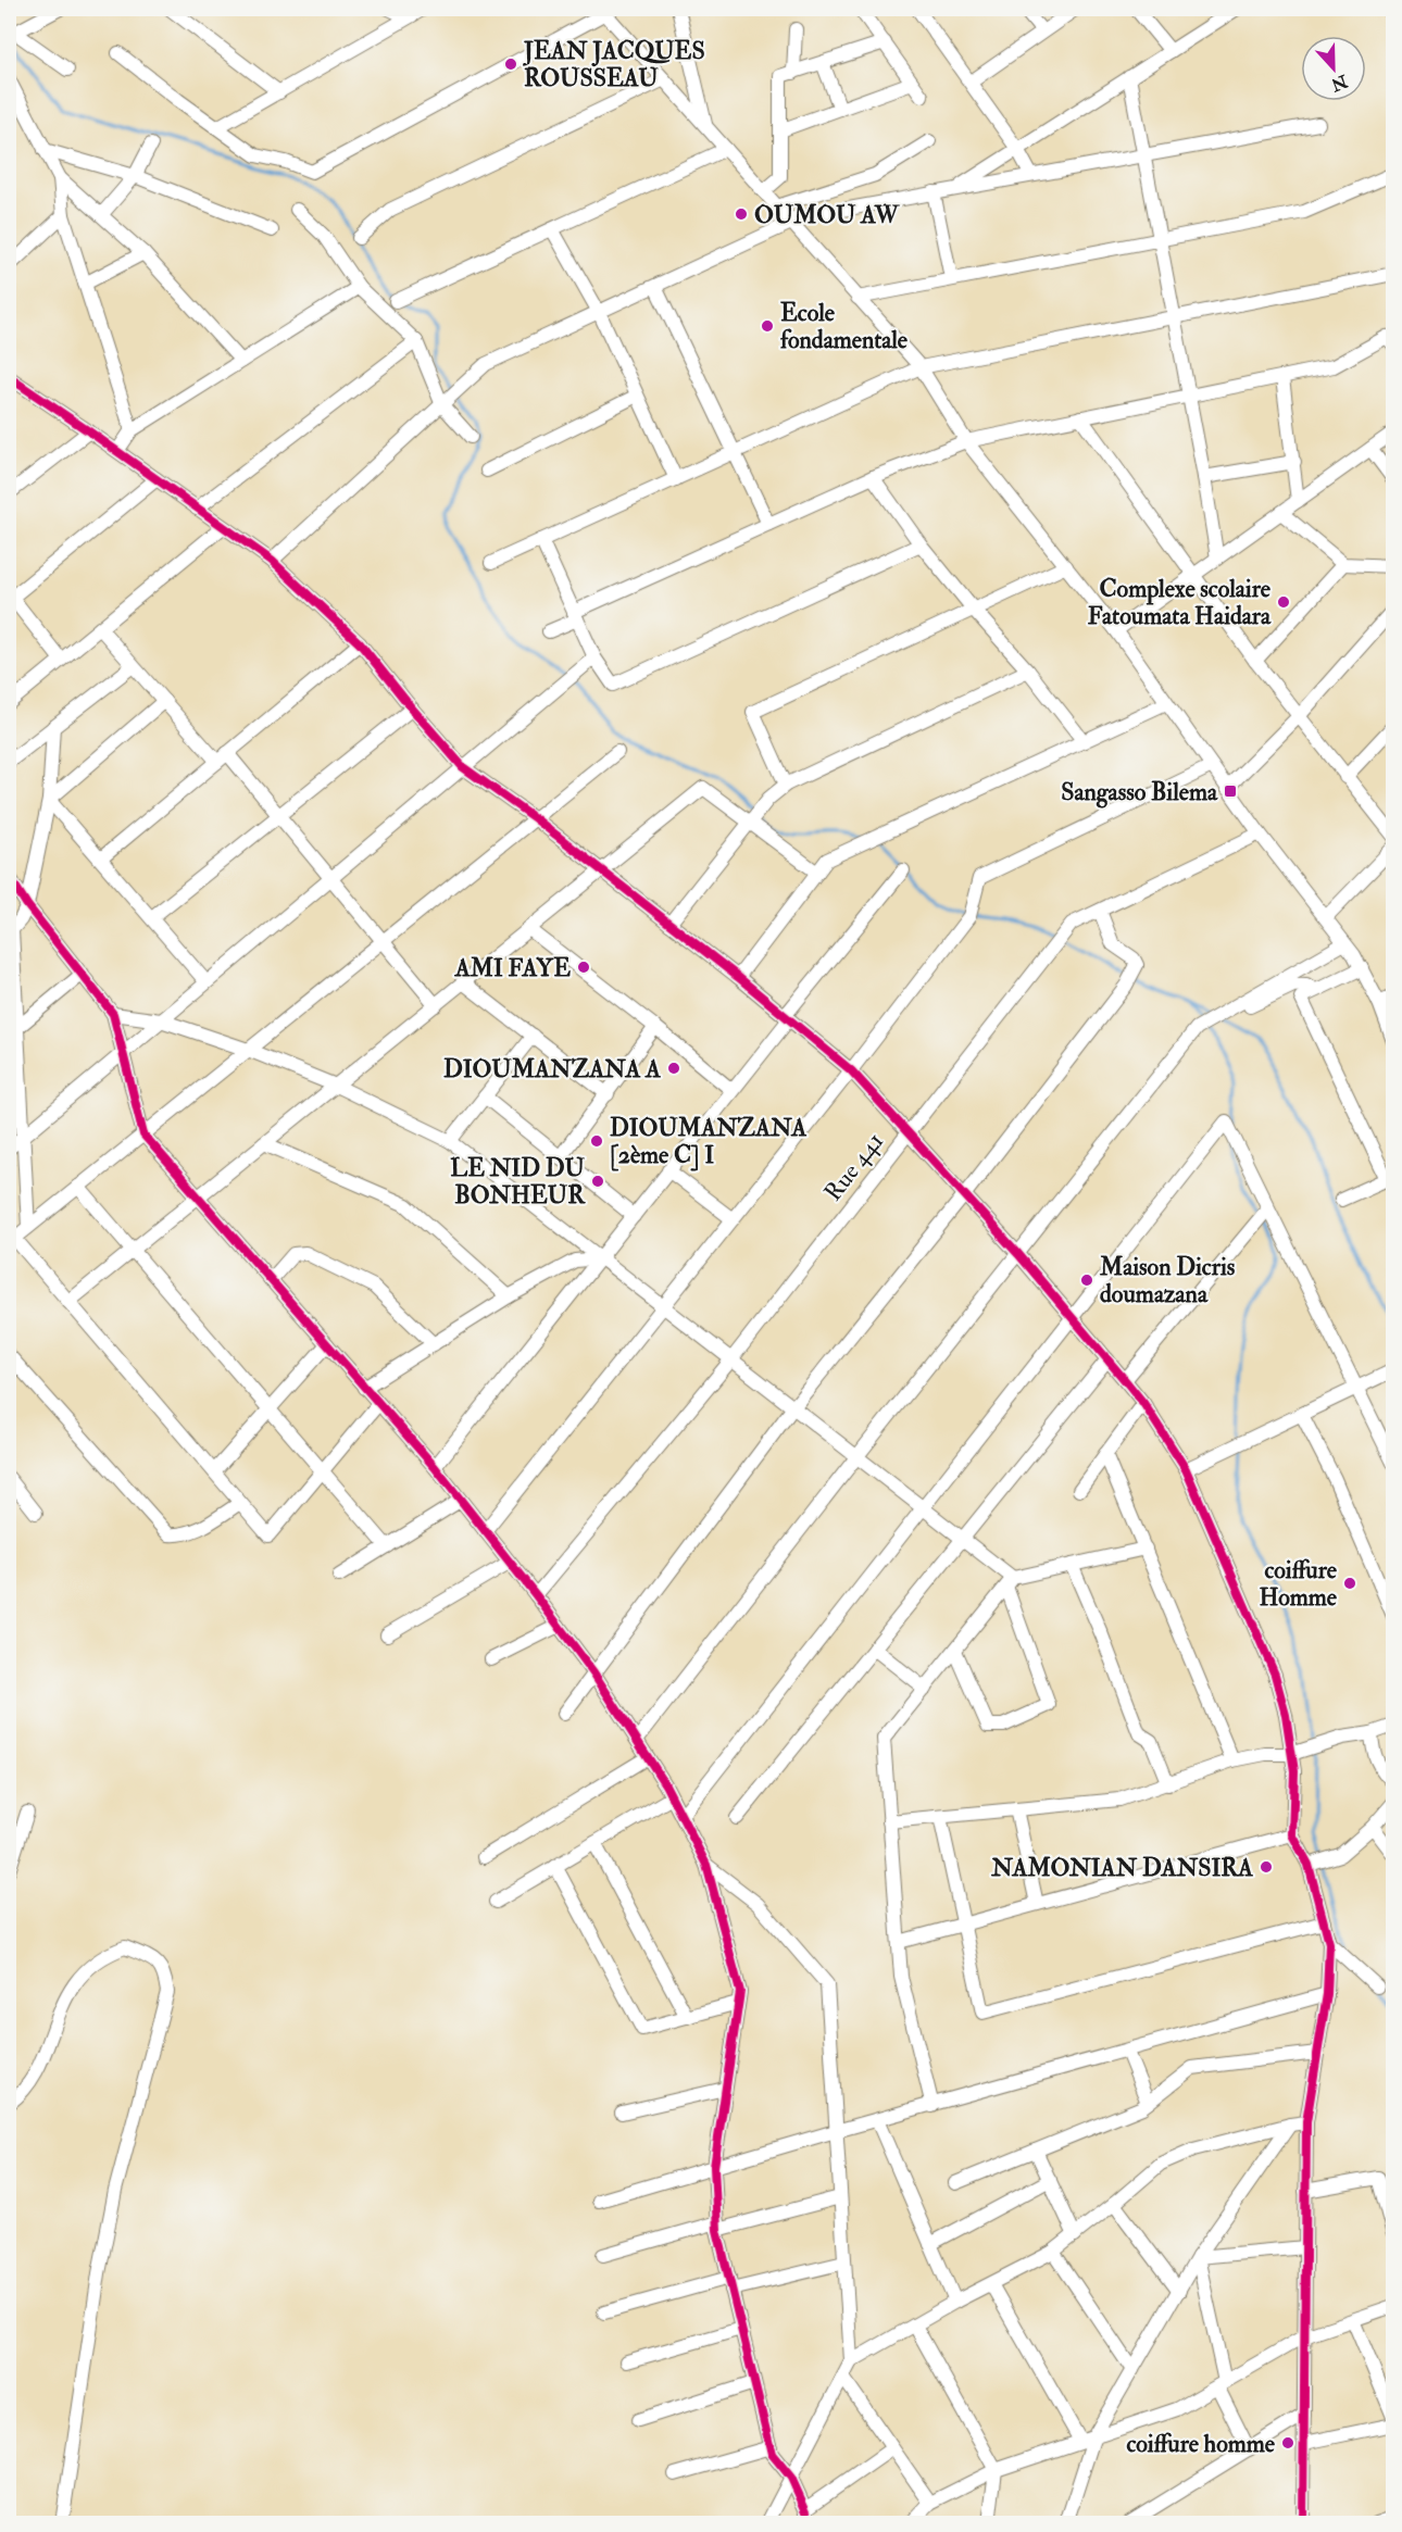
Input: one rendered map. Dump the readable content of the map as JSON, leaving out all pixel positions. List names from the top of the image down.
{
  "streets": {
    "street": ["Rue 441"]
  },
  "places": {
    "other": [
      "JEAN JACQUES ROUSSEAU",
      "OUMOU AW",
      "Ecole fondamentale",
      "Complexe scolaire Fatoumata Haidara",
      "AMI FAYE",
      "DIOUMANZANA A",
      "DIOUMANZANA [2ème C] I",
      "LE NID DU BONHEUR",
      "Maison Dicris doumazana",
      "coiffure Homme",
      "NAMONIAN DANSIRA",
      "coiffure homme"
    ],
    "transit": ["Sangasso Bilema"]
  },
  "north": "bottom"
}
